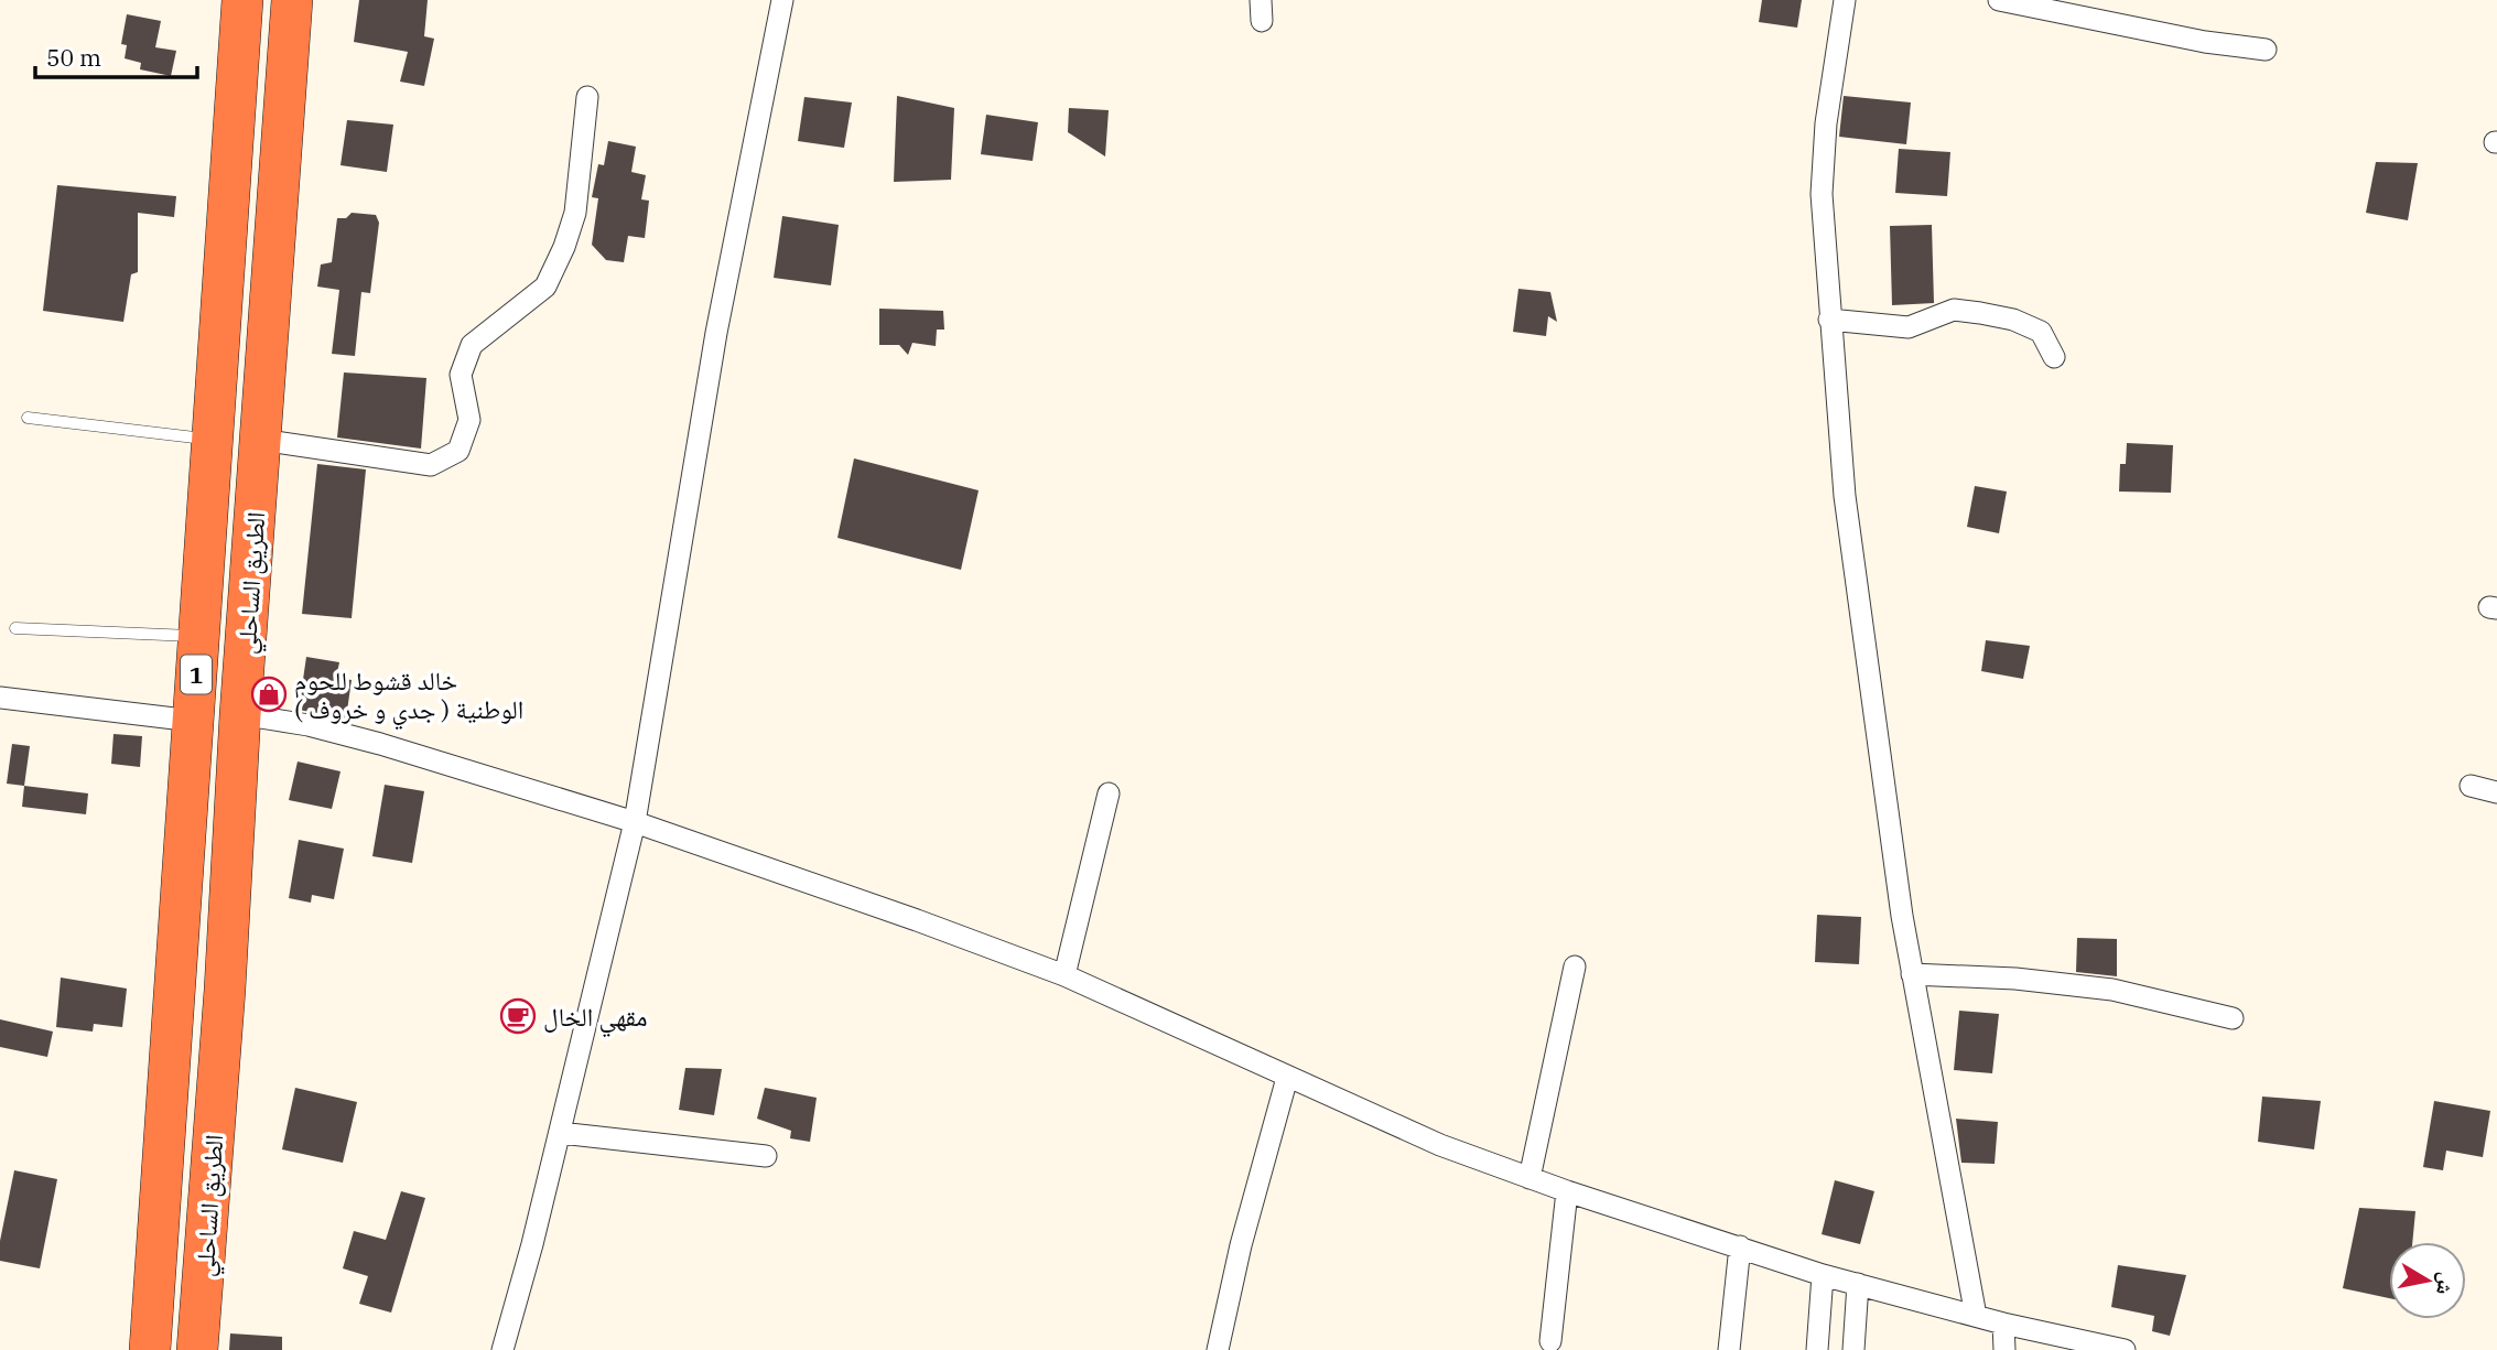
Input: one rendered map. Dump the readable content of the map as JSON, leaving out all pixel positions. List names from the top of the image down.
{
  "streets": {
    "highway": ["الطريق الساحلي", "1"]
  },
  "places": {
    "shop": ["خالد قشوط للحوم الوطنية ( جدي و خروف )"],
    "cafe": ["مقهي الخال"]
  },
  "scale_bar": "50 m",
  "north": "right"
}
